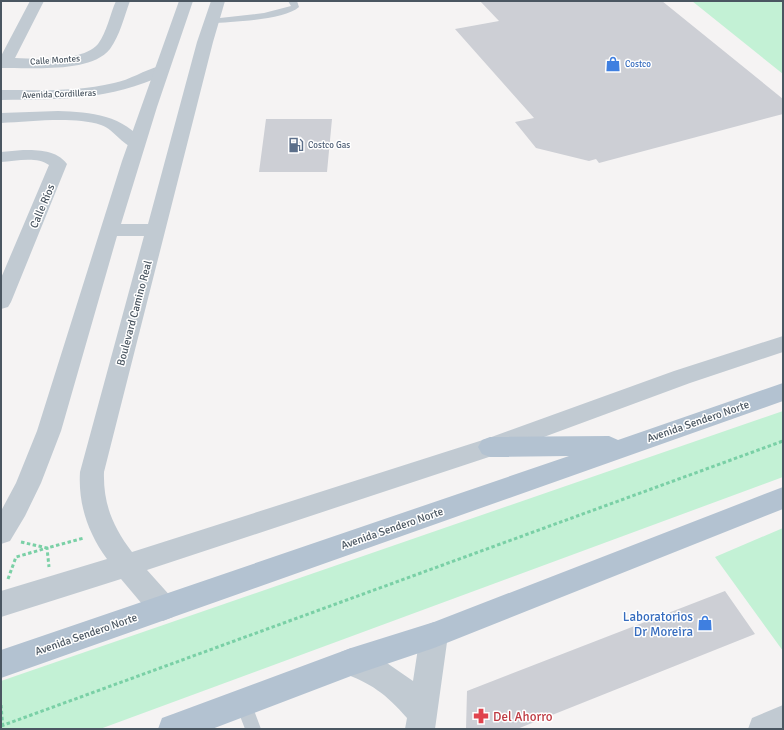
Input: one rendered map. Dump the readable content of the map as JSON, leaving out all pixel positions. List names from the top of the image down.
{
  "streets": {
    "main road": ["Avenida Sendero Norte"],
    "street": [
      "Calle Montes",
      "Avenida Cordilleras",
      "Calle Ríos",
      "Boulevard Camino Real"
    ]
  },
  "crossings": [
    ["Avenida Cordilleras", "Boulevard Camino Real"],
    ["Boulevard Camino Real", "Avenida Sendero Norte"]
  ],
  "places": {
    "shop": ["Costco", "Laboratorios Dr Moreira"],
    "fuel station": ["Costco Gas"],
    "pharmacy": ["Del Ahorro"]
  }
}
